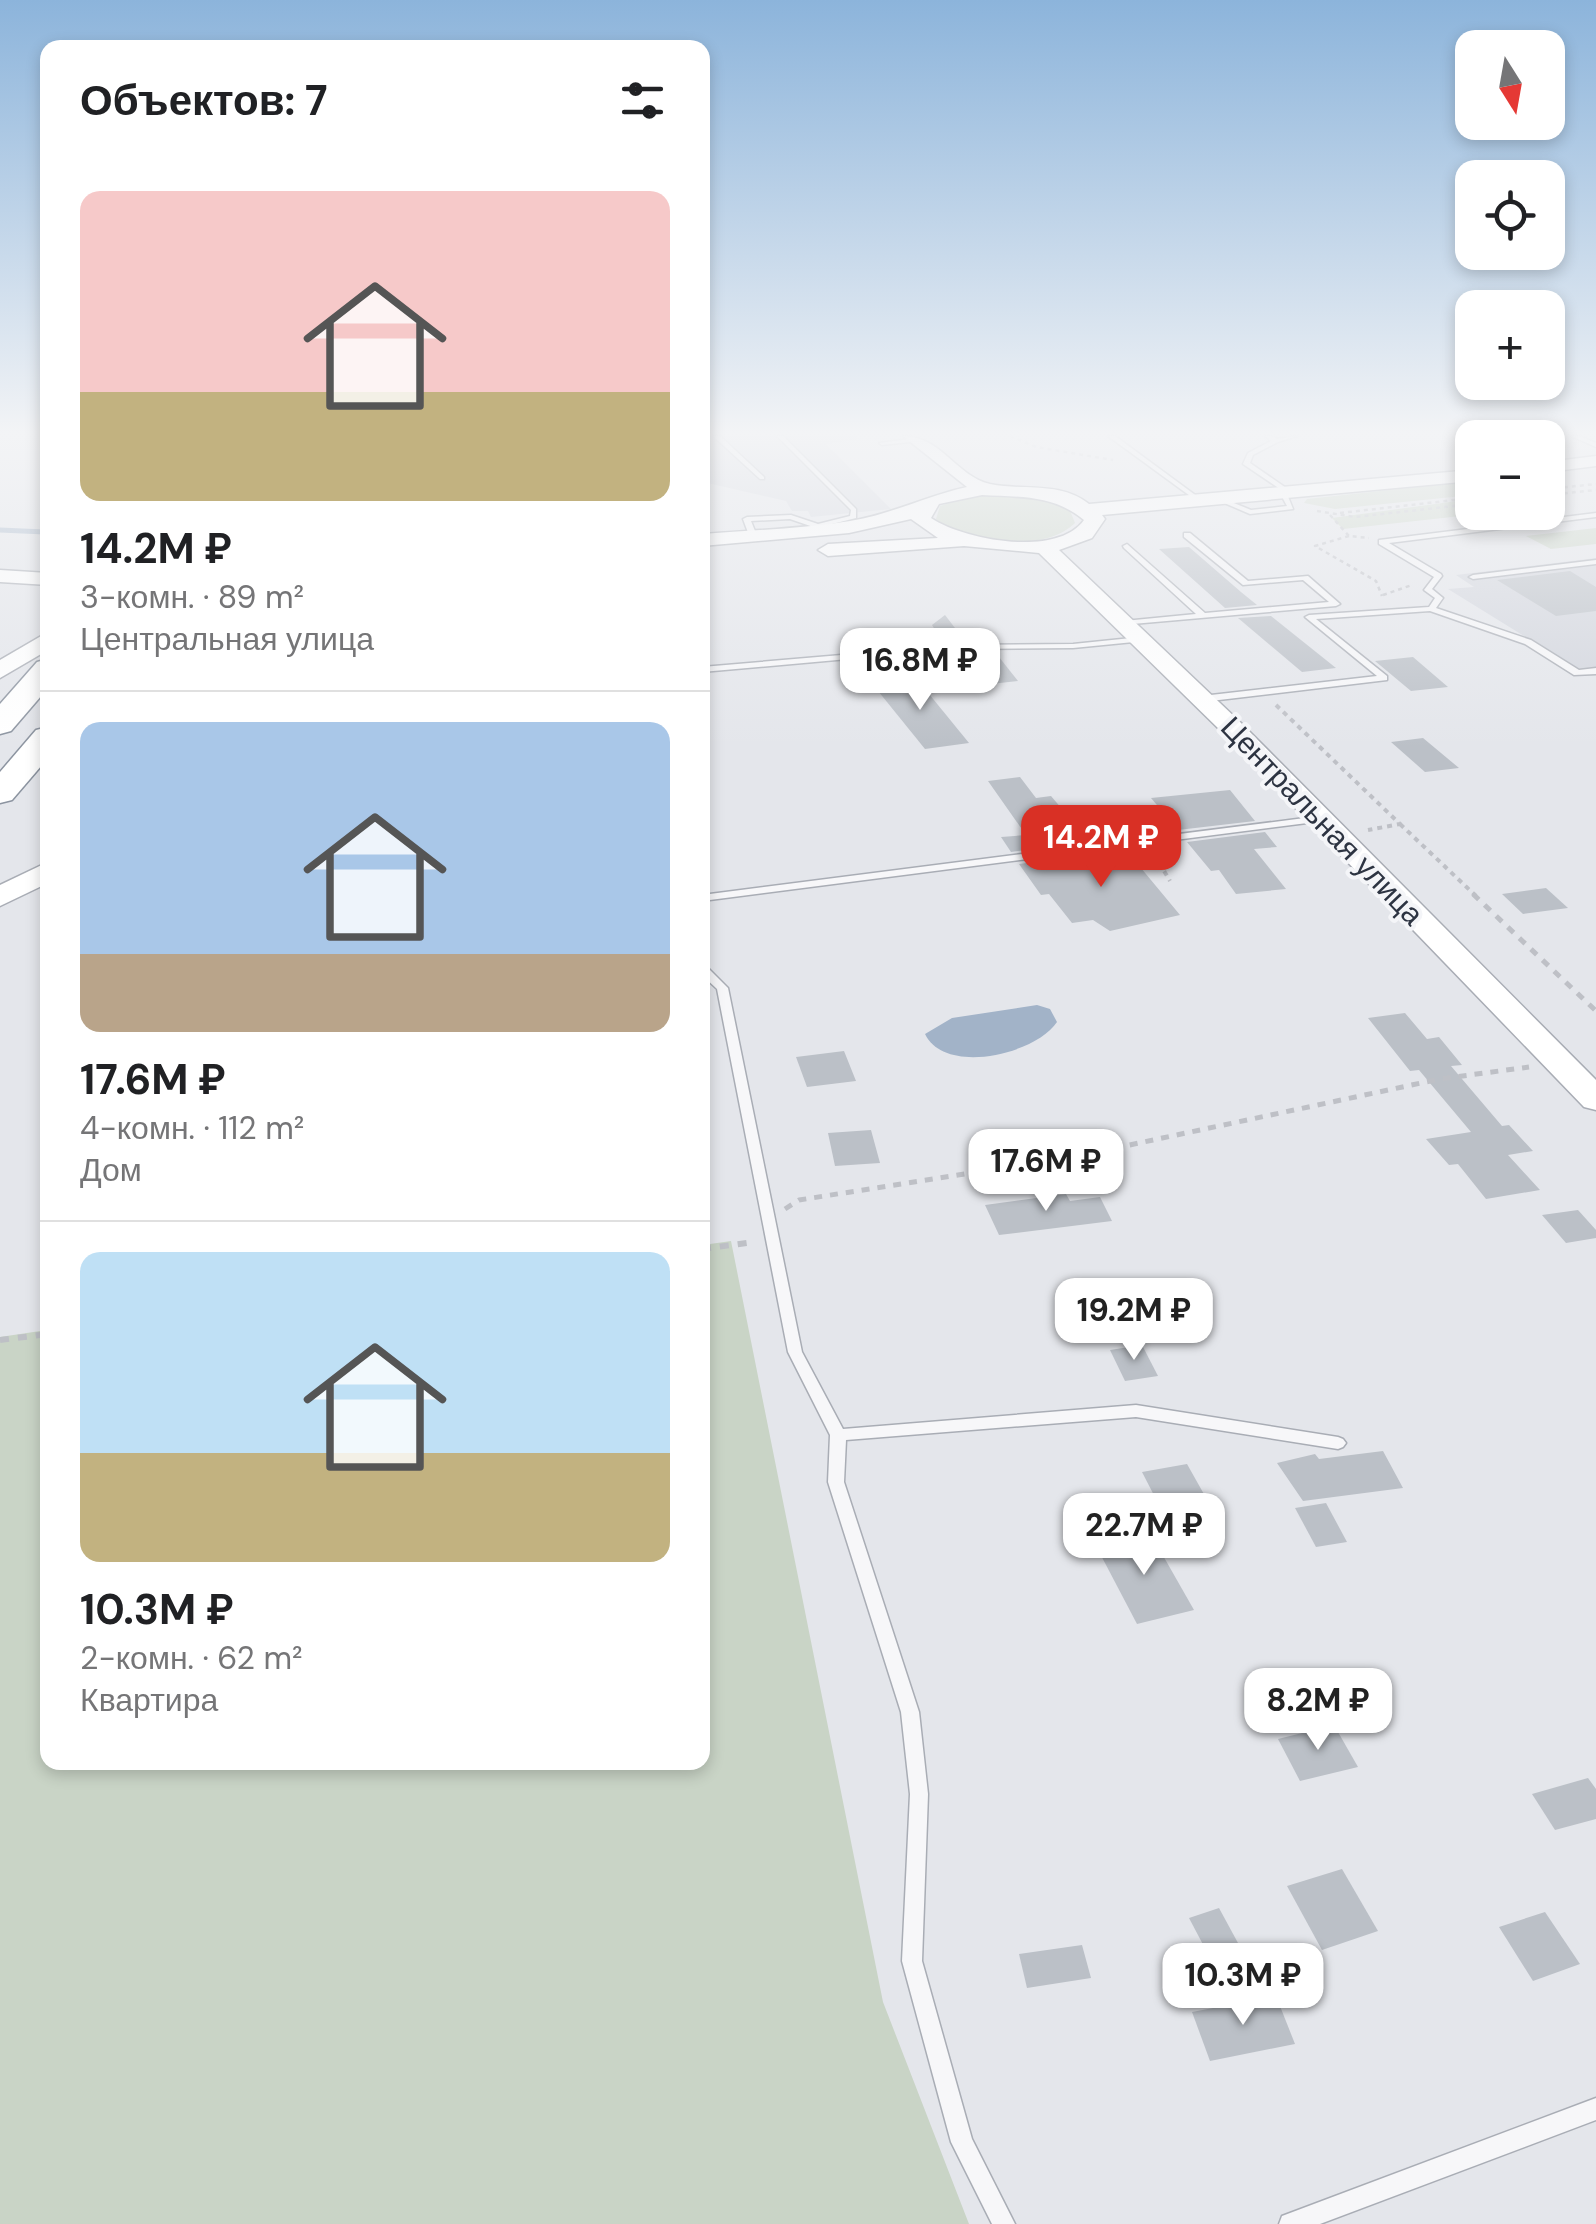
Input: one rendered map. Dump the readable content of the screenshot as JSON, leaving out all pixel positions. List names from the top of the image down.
{
  "streets": {
    "main road": ["Центральная улица"]
  },
  "north": "bottom",
  "page": {
    "map_buttons": ["+", "−"],
    "heading": "Объектов: 7",
    "list": [
      {
        "name": "14.2M ₽",
        "note": "3-комн. · 89 m² · Центральная улица"
      },
      {
        "name": "17.6M ₽",
        "note": "4-комн. · 112 m² · Дом"
      },
      {
        "name": "10.3M ₽",
        "note": "2-комн. · 62 m² · Квартира"
      }
    ],
    "price": [
      "16.8M ₽",
      "14.2M ₽",
      "17.6M ₽",
      "19.2M ₽",
      "22.7M ₽",
      "8.2M ₽",
      "10.3M ₽"
    ]
  }
}
